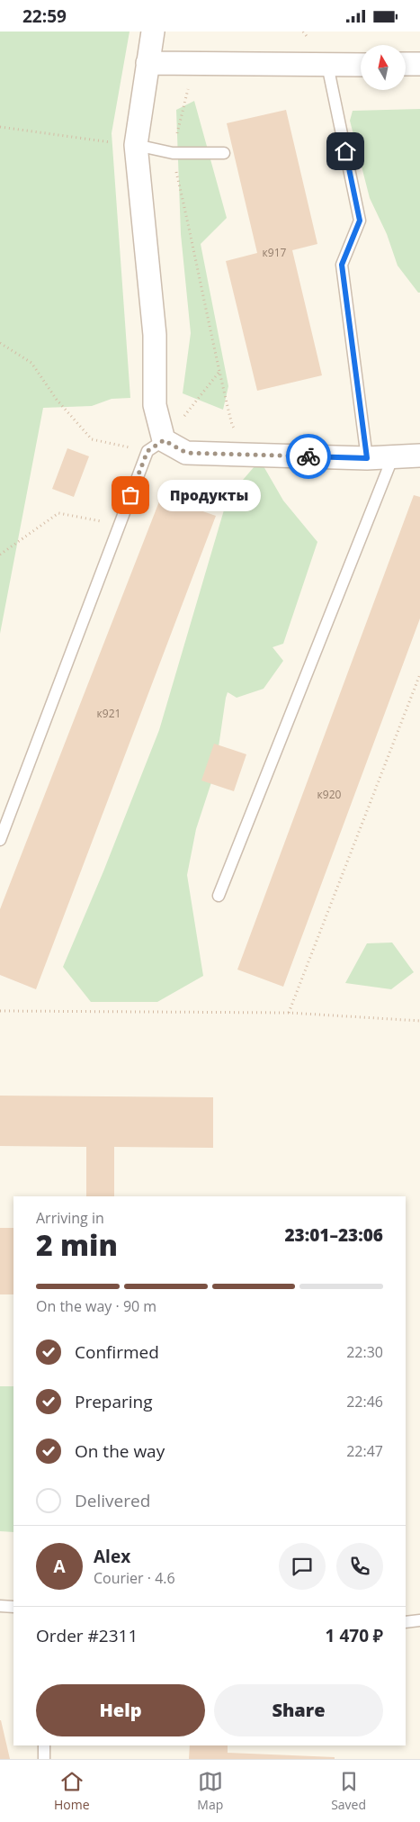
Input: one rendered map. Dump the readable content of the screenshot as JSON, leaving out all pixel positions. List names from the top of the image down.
{
  "places": ["Продукты"],
  "house_numbers": ["к917", "к921", "к920"],
  "north": "top",
  "page": {
    "status": "22:59",
    "bubble": "Продукты",
    "heading": ["2 min", "Arriving in", "23:01–23:06"],
    "panel": [
      "Alex",
      "Courier · 4.6",
      "Order #2311",
      "1 470 ₽"
    ],
    "bar": "On the way · 90 m",
    "list": [
      ["Confirmed", "22:30"],
      ["Preparing", "22:46"],
      ["On the way", "22:47"],
      "Delivered"
    ],
    "round": "A",
    "buttons": ["Help", "Share"],
    "tabs": ["Home", "Map", "Saved"]
  }
}
